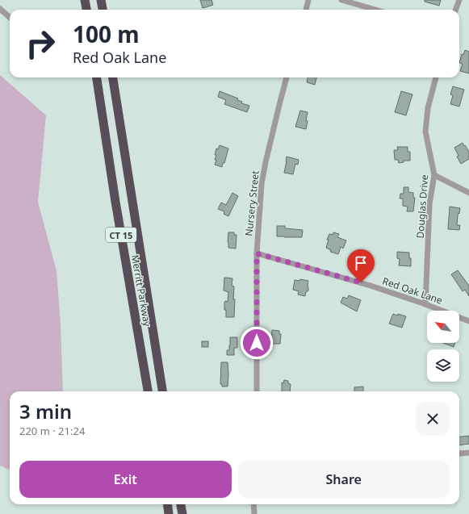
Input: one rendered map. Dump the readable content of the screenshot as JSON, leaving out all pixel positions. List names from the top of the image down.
{
  "streets": {
    "highway": ["CT 15", "Merritt Parkway"],
    "street": ["Nursery Street", "Douglas Drive", "Red Oak Lane"]
  },
  "crossings": [
    ["Nursery Street", "Red Oak Lane"],
    ["Douglas Drive", "Red Oak Lane"]
  ],
  "north": "top left",
  "page": {
    "turn": ["100 m", "Red Oak Lane"],
    "heading": ["3 min", "220 m · 21:24"],
    "buttons": ["Exit", "Share"]
  }
}
